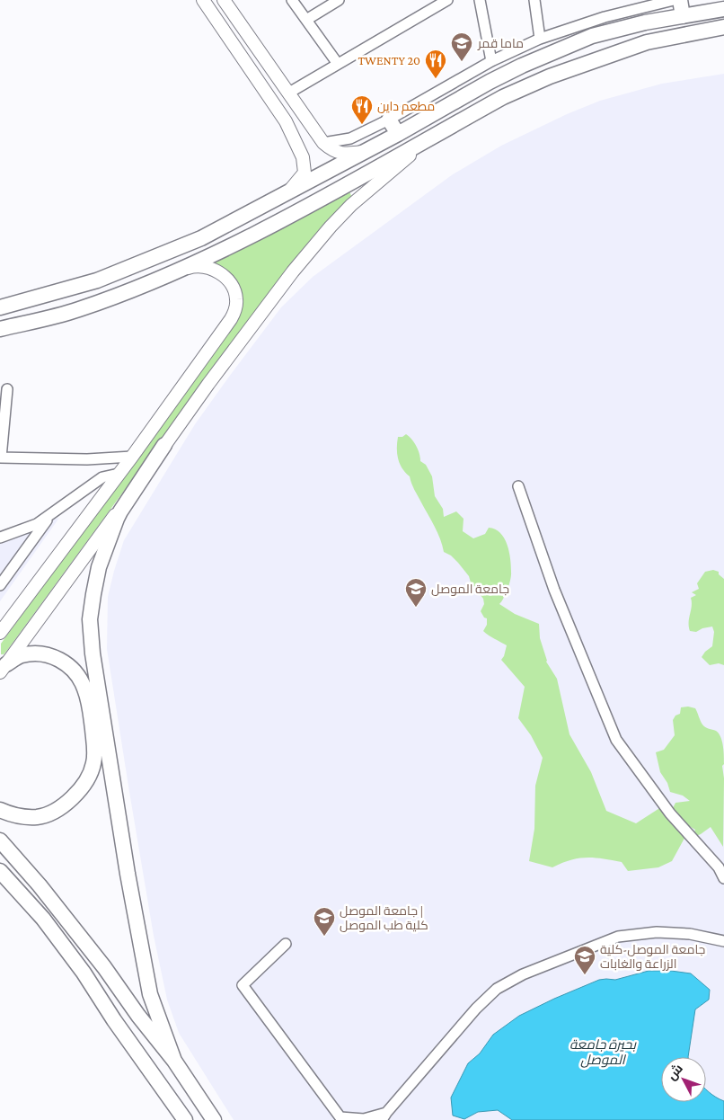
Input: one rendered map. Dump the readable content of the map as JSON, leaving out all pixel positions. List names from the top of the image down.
{
  "water": ["بحيرة جامعة الموصل"],
  "places": {
    "school or university": [
      "ماما قمر",
      "جامعة الموصل",
      "جامعة الموصل | كلية طب الموصل",
      "جامعة الموصل-كلية الزراعة والغابات"
    ],
    "restaurant": ["TWENTY 20", "مطعم داين"]
  },
  "north": "top left"
}
